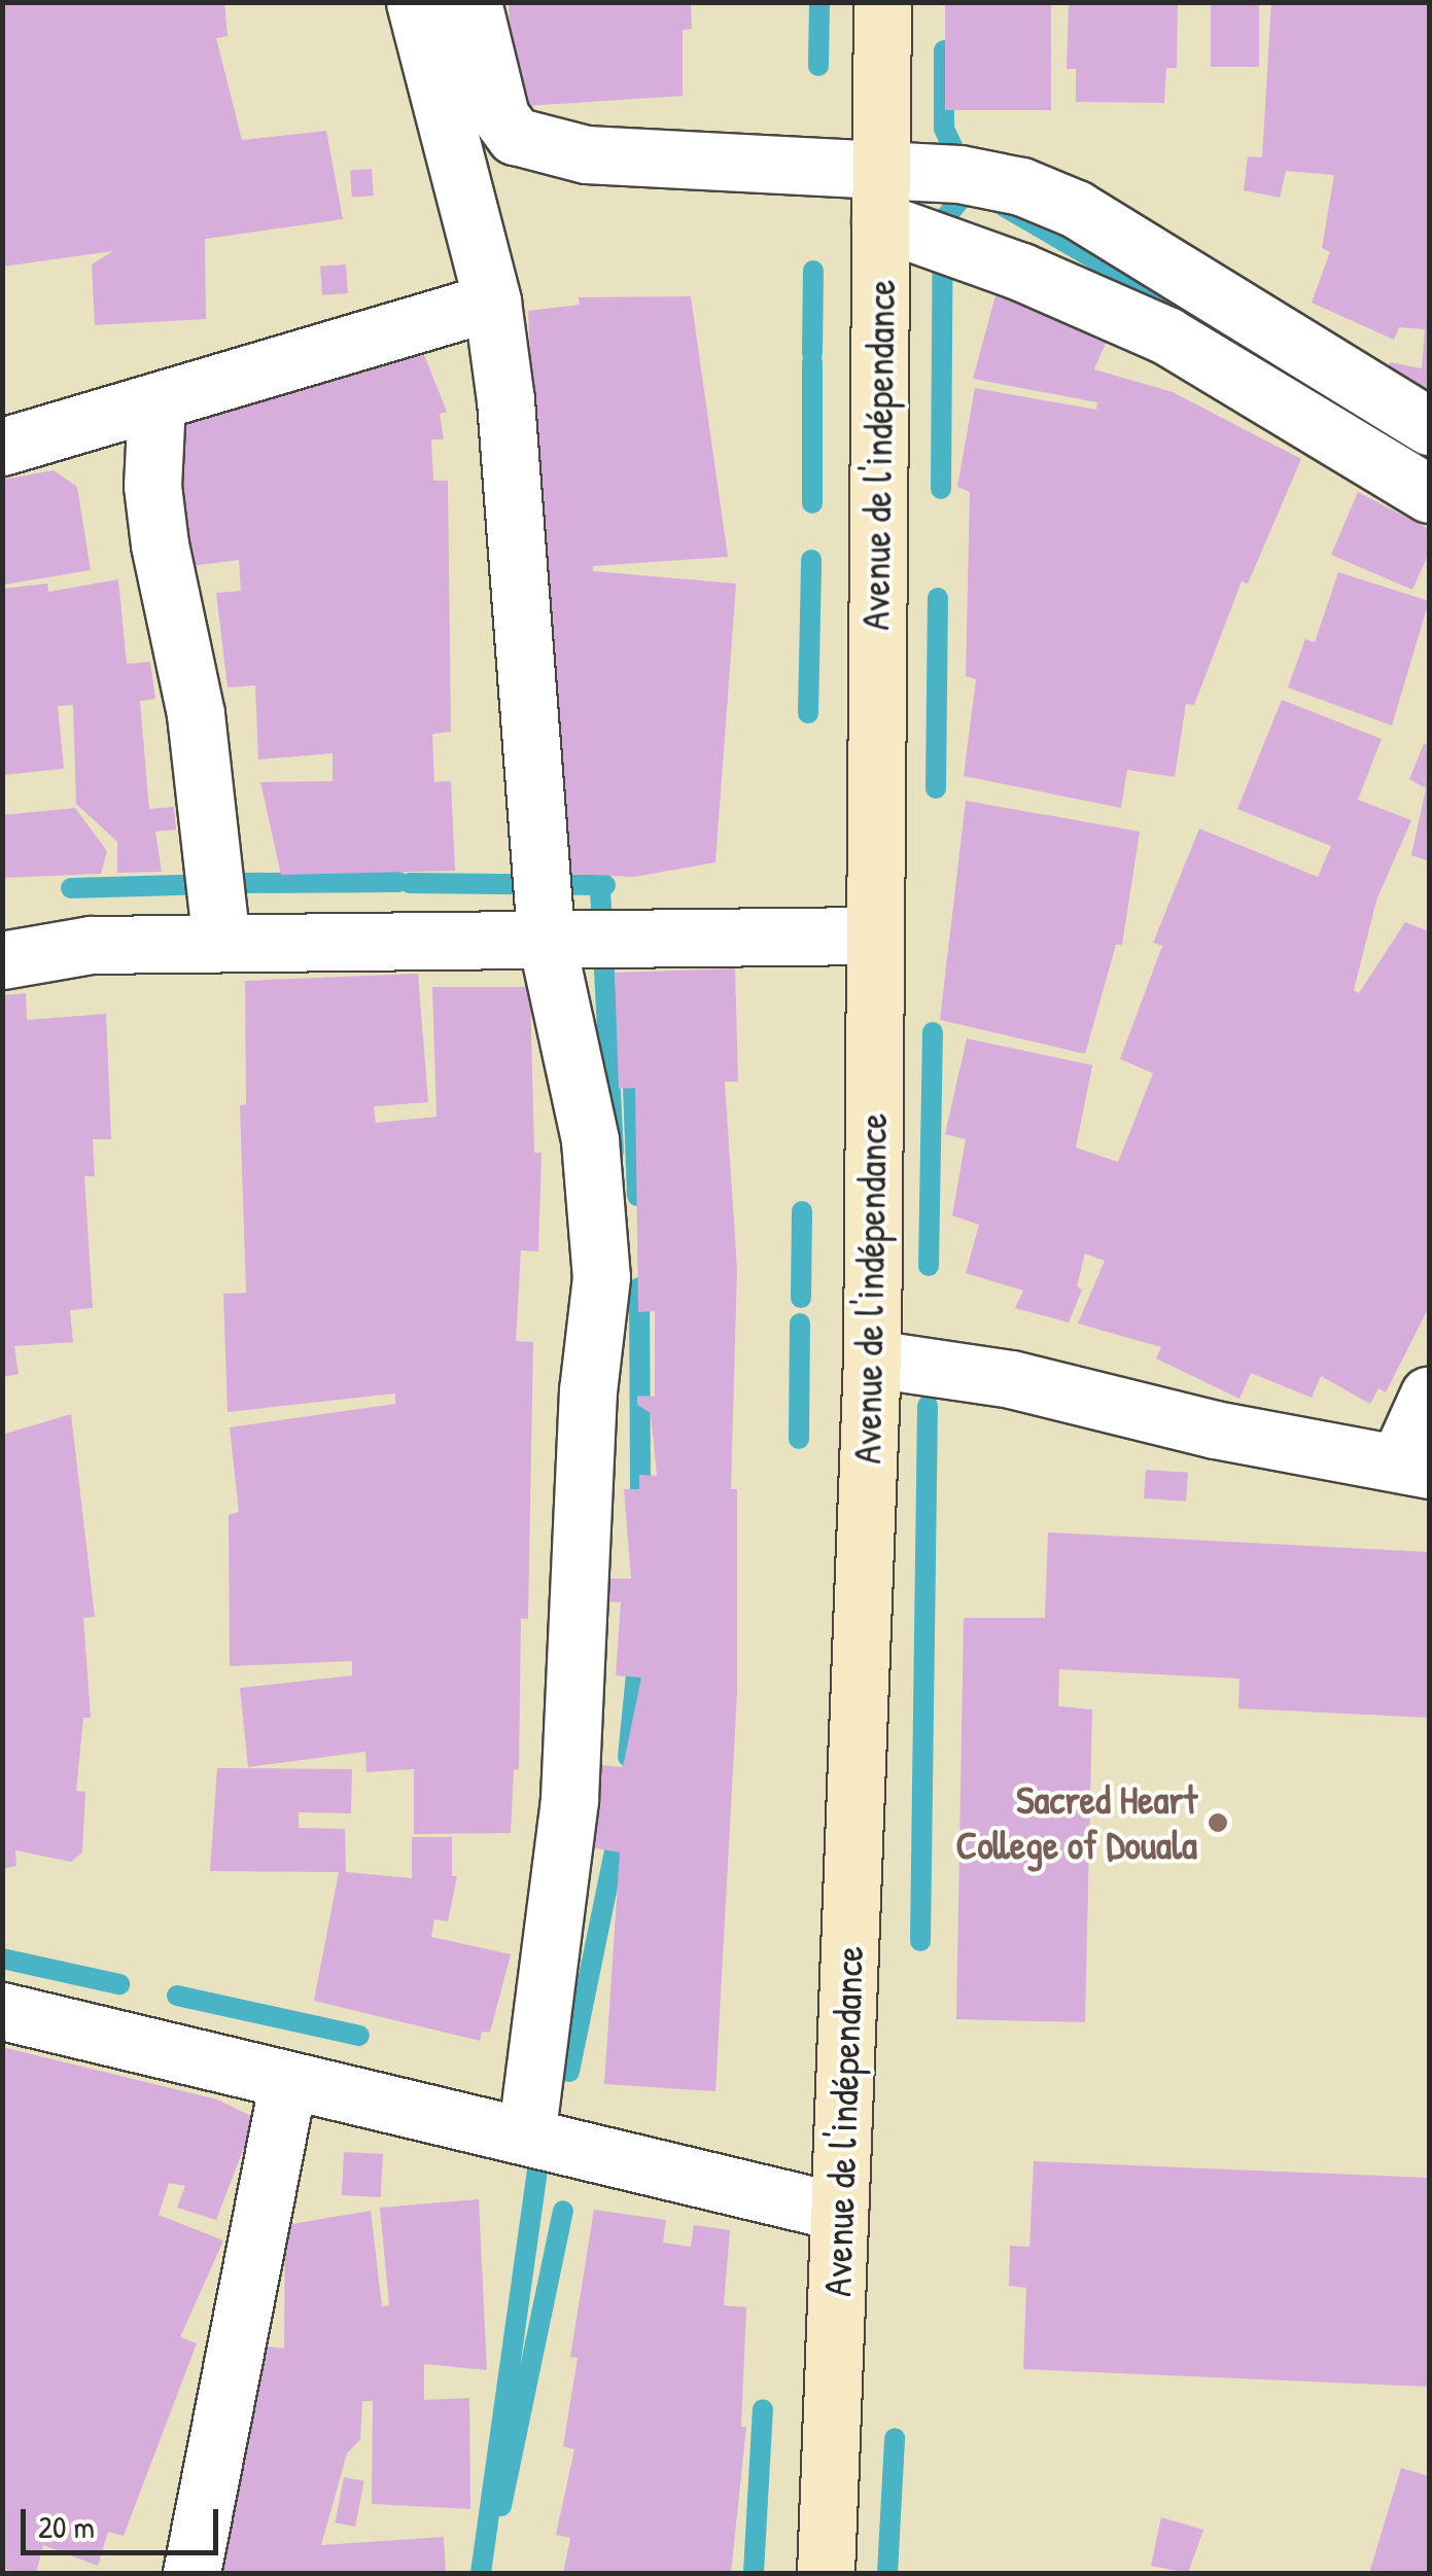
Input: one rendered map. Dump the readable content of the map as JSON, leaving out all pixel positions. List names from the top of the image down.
{
  "streets": {
    "main road": ["Avenue de l'indépendance"]
  },
  "places": ["Sacred Heart College of Douala"],
  "scale_bar": "20 m"
}
